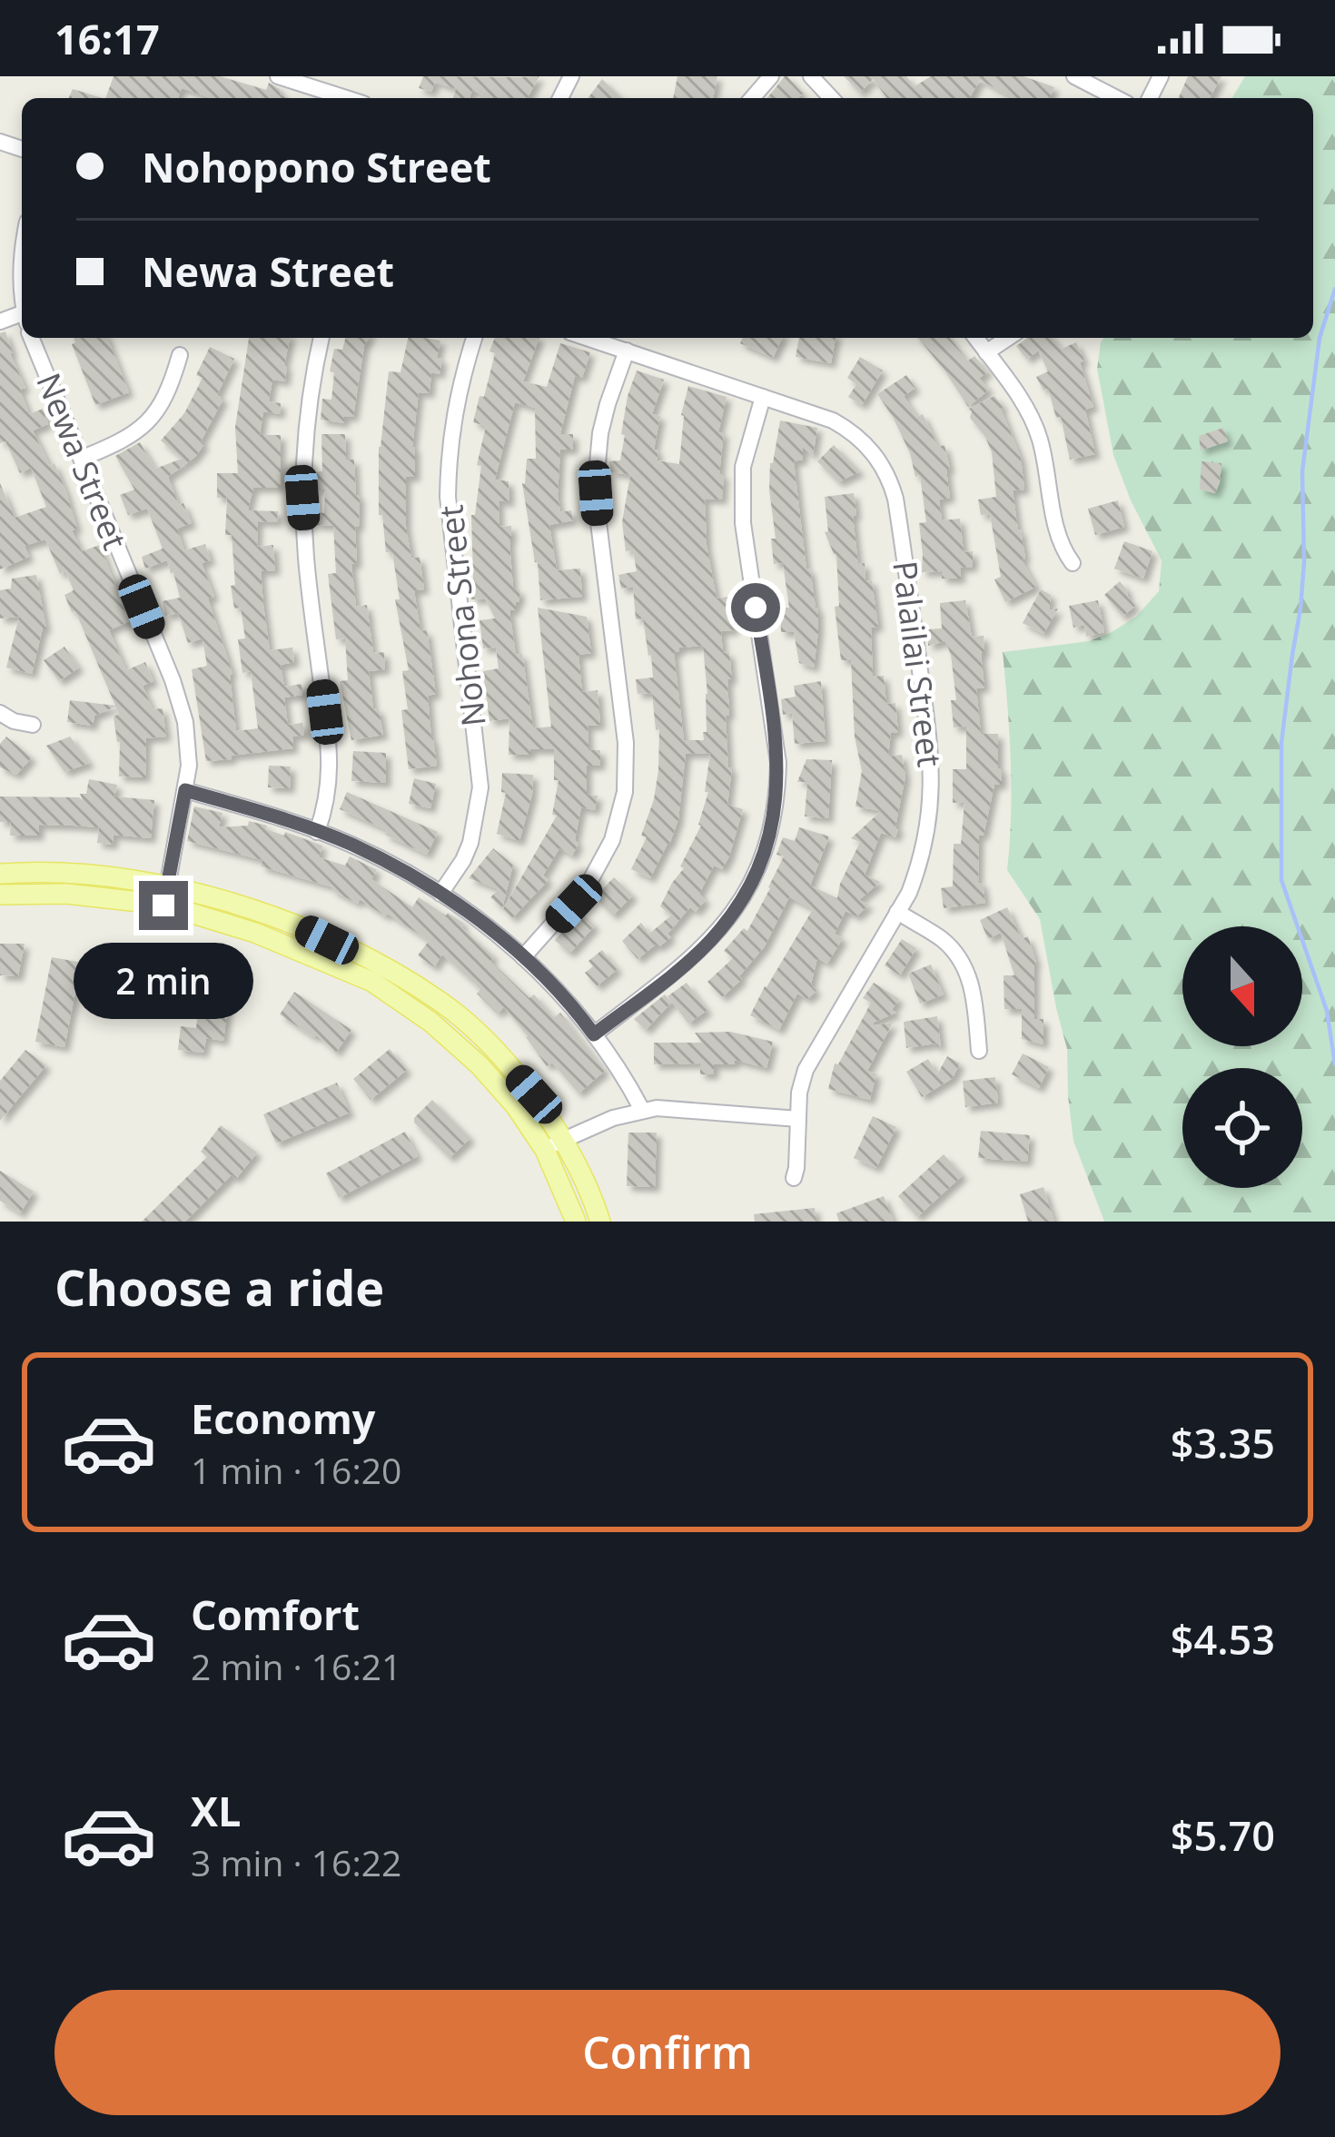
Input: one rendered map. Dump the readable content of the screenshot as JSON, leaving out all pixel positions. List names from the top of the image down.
{
  "streets": {
    "street": ["Newa Street", "Nohona Street", "Palailai Street"]
  },
  "north": "bottom",
  "page": {
    "status": "16:17",
    "banner": ["Nohopono Street", "Newa Street"],
    "bubble": "2 min",
    "heading": "Choose a ride",
    "list": [
      {
        "name": "Economy",
        "note": "1 min · 16:20",
        "value": "$3.35"
      },
      {
        "name": "Comfort",
        "note": "2 min · 16:21",
        "value": "$4.53"
      },
      {
        "name": "XL",
        "note": "3 min · 16:22",
        "value": "$5.70"
      }
    ],
    "buttons": "Confirm"
  }
}
